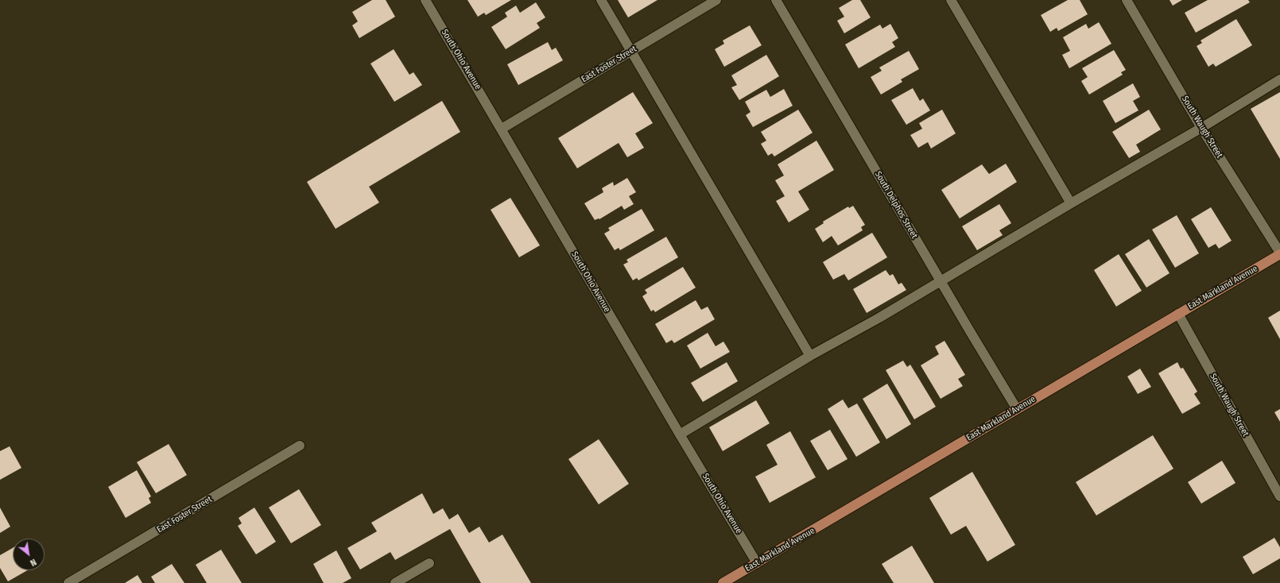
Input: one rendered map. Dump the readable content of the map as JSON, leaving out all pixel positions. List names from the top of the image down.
{
  "streets": {
    "main road": ["East Markland Avenue"],
    "street": [
      "South Ohio Avenue",
      "East Foster Street",
      "South Waugh Street",
      "South Delphos Street"
    ]
  },
  "crossings": [
    ["South Ohio Avenue", "East Foster Street"],
    ["South Ohio Avenue", "East Markland Avenue"],
    ["South Waugh Street", "East Markland Avenue"],
    ["South Delphos Street", "East Markland Avenue"]
  ],
  "north": "bottom right"
}
